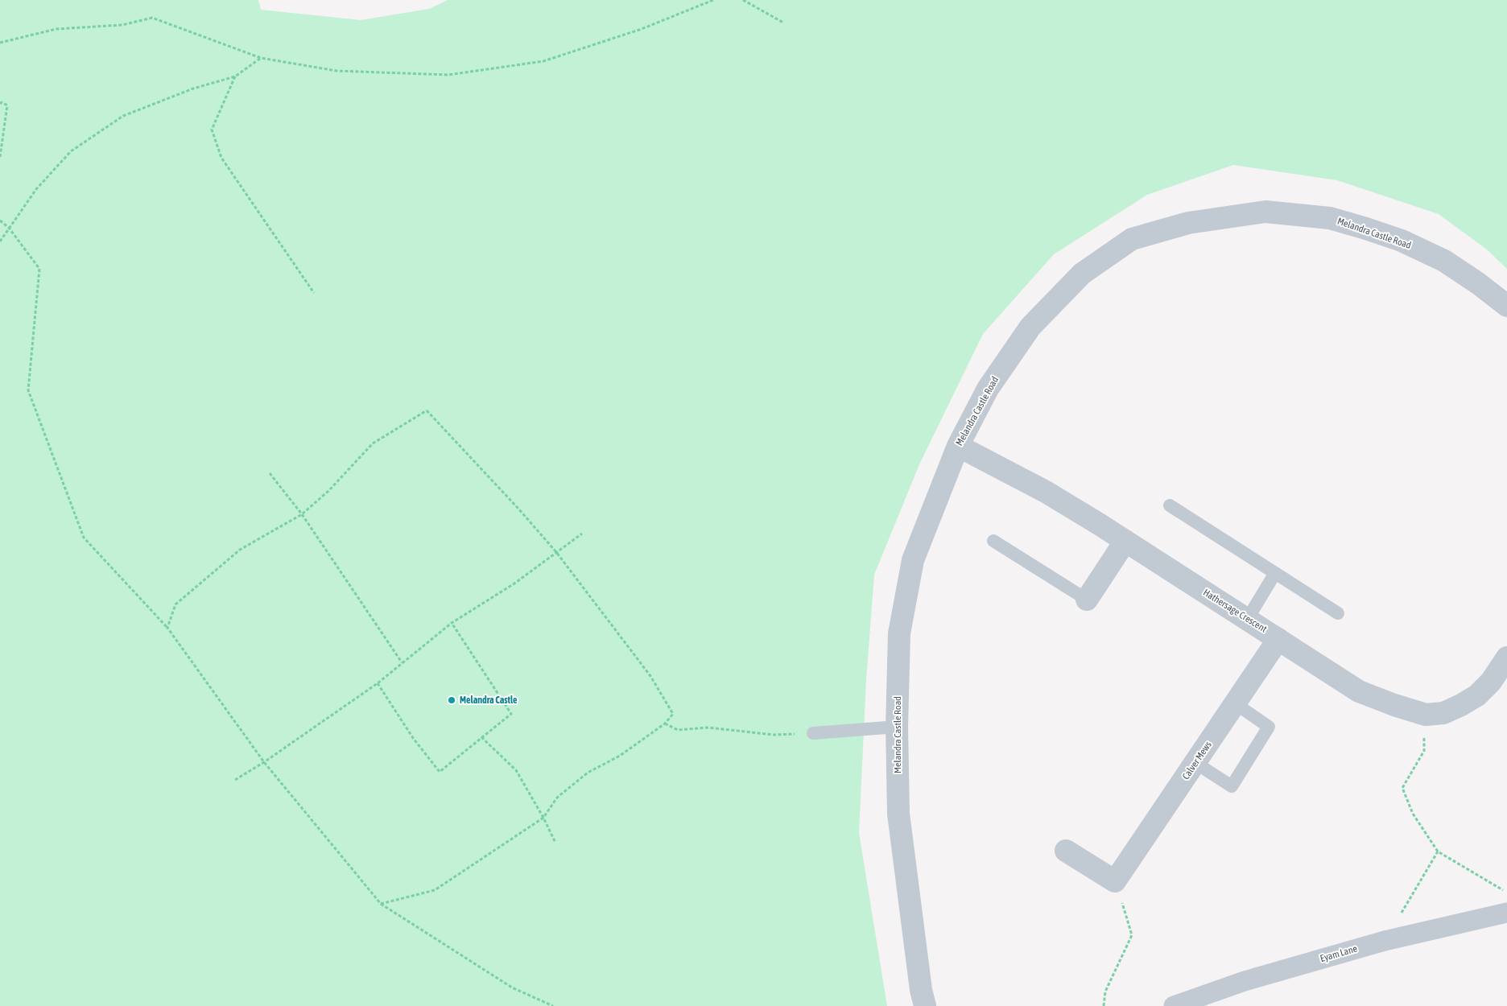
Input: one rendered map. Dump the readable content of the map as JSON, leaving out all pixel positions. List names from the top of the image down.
{
  "streets": {
    "street": [
      "Melandra Castle Road",
      "Hathersage Crescent",
      "Calver Mews",
      "Eyam Lane"
    ]
  },
  "crossings": [
    ["Melandra Castle Road", "Hathersage Crescent"],
    ["Hathersage Crescent", "Calver Mews"]
  ],
  "places": ["Melandra Castle"]
}
